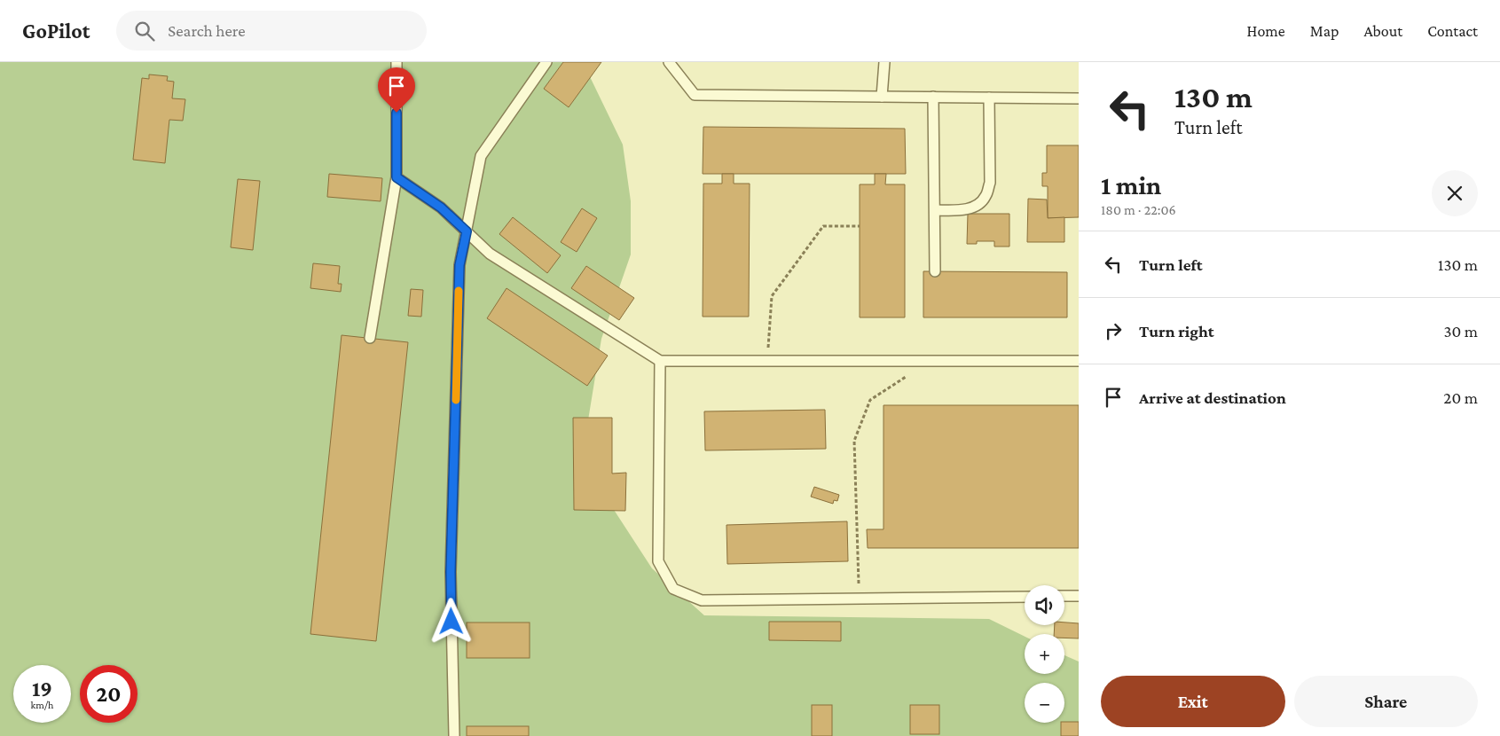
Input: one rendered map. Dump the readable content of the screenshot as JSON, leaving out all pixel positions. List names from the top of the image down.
{
  "page": {
    "header": "GoPilot",
    "search": "Search here",
    "nav": [
      "Home",
      "Map",
      "About",
      "Contact"
    ],
    "turn": ["130 m", "Turn left"],
    "heading": ["1 min", "180 m · 22:06"],
    "list": [
      {
        "name": "Turn left",
        "value": "130 m"
      },
      {
        "name": "Turn right",
        "value": "30 m"
      },
      {
        "name": "Arrive at destination",
        "value": "20 m"
      }
    ],
    "map_buttons": ["+", "−"],
    "speed": "19 km/h",
    "limit": "20",
    "buttons": ["Exit", "Share"]
  }
}
